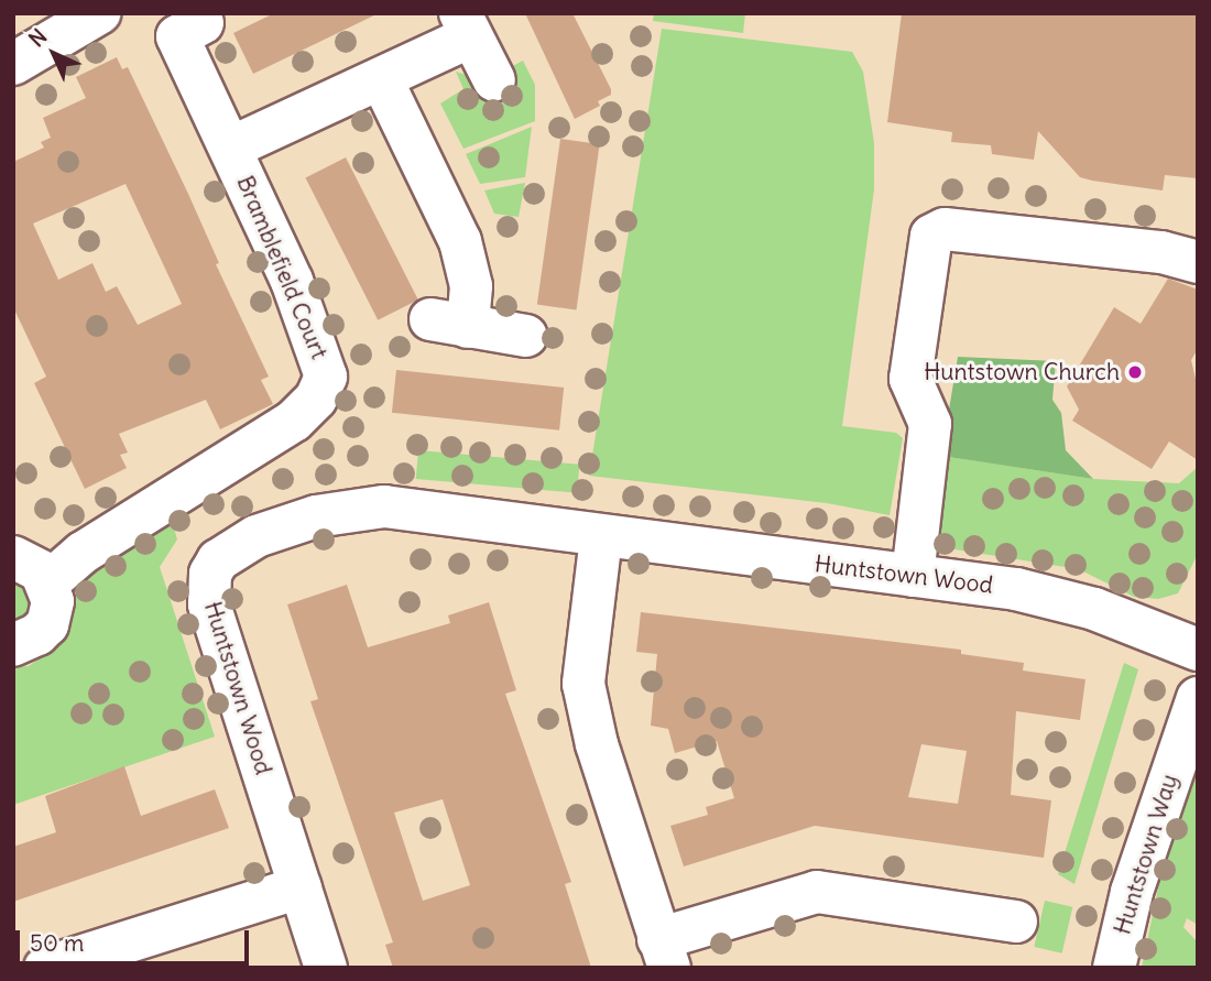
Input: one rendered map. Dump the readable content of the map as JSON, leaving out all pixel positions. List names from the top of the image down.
{
  "streets": {
    "street": ["Bramblefield Court", "Huntstown Wood", "Huntstown Way"]
  },
  "places": ["Huntstown Church"],
  "scale_bar": "50 m",
  "north": "top left"
}
